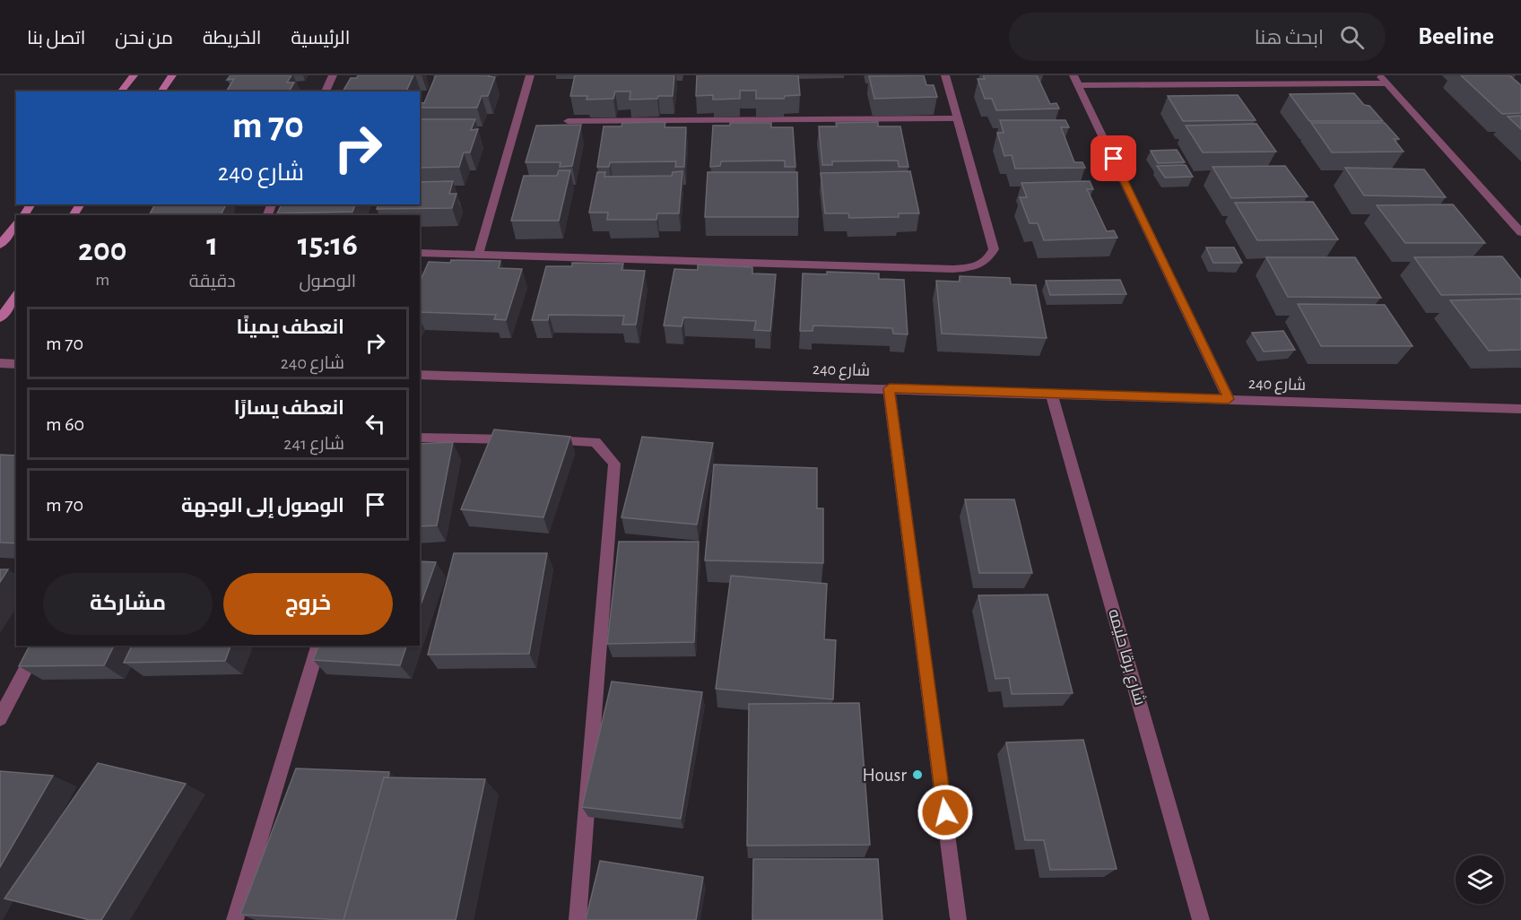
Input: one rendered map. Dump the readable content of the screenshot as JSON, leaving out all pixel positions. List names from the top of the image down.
{
  "streets": {
    "street": ["شارع 240", "شارع برقا حليمه"]
  },
  "crossings": [
    ["شارع 240", "شارع برقا حليمه"]
  ],
  "places": ["Housr"],
  "page": {
    "header": "Beeline",
    "search": "ابحث هنا",
    "nav": [
      "الرئيسية",
      "الخريطة",
      "من نحن",
      "اتصل بنا"
    ],
    "turn": ["70 m", "شارع 240"],
    "eta": [
      "15:16",
      "الوصول",
      "1",
      "دقيقة",
      "200",
      "m"
    ],
    "list": [
      {
        "name": "انعطف يمينًا",
        "note": "شارع 240",
        "value": "70 m"
      },
      {
        "name": "انعطف يسارًا",
        "note": "شارع 241",
        "value": "60 m"
      },
      {
        "name": "الوصول إلى الوجهة",
        "value": "70 m"
      }
    ],
    "buttons": ["خروج", "مشاركة"]
  }
}
